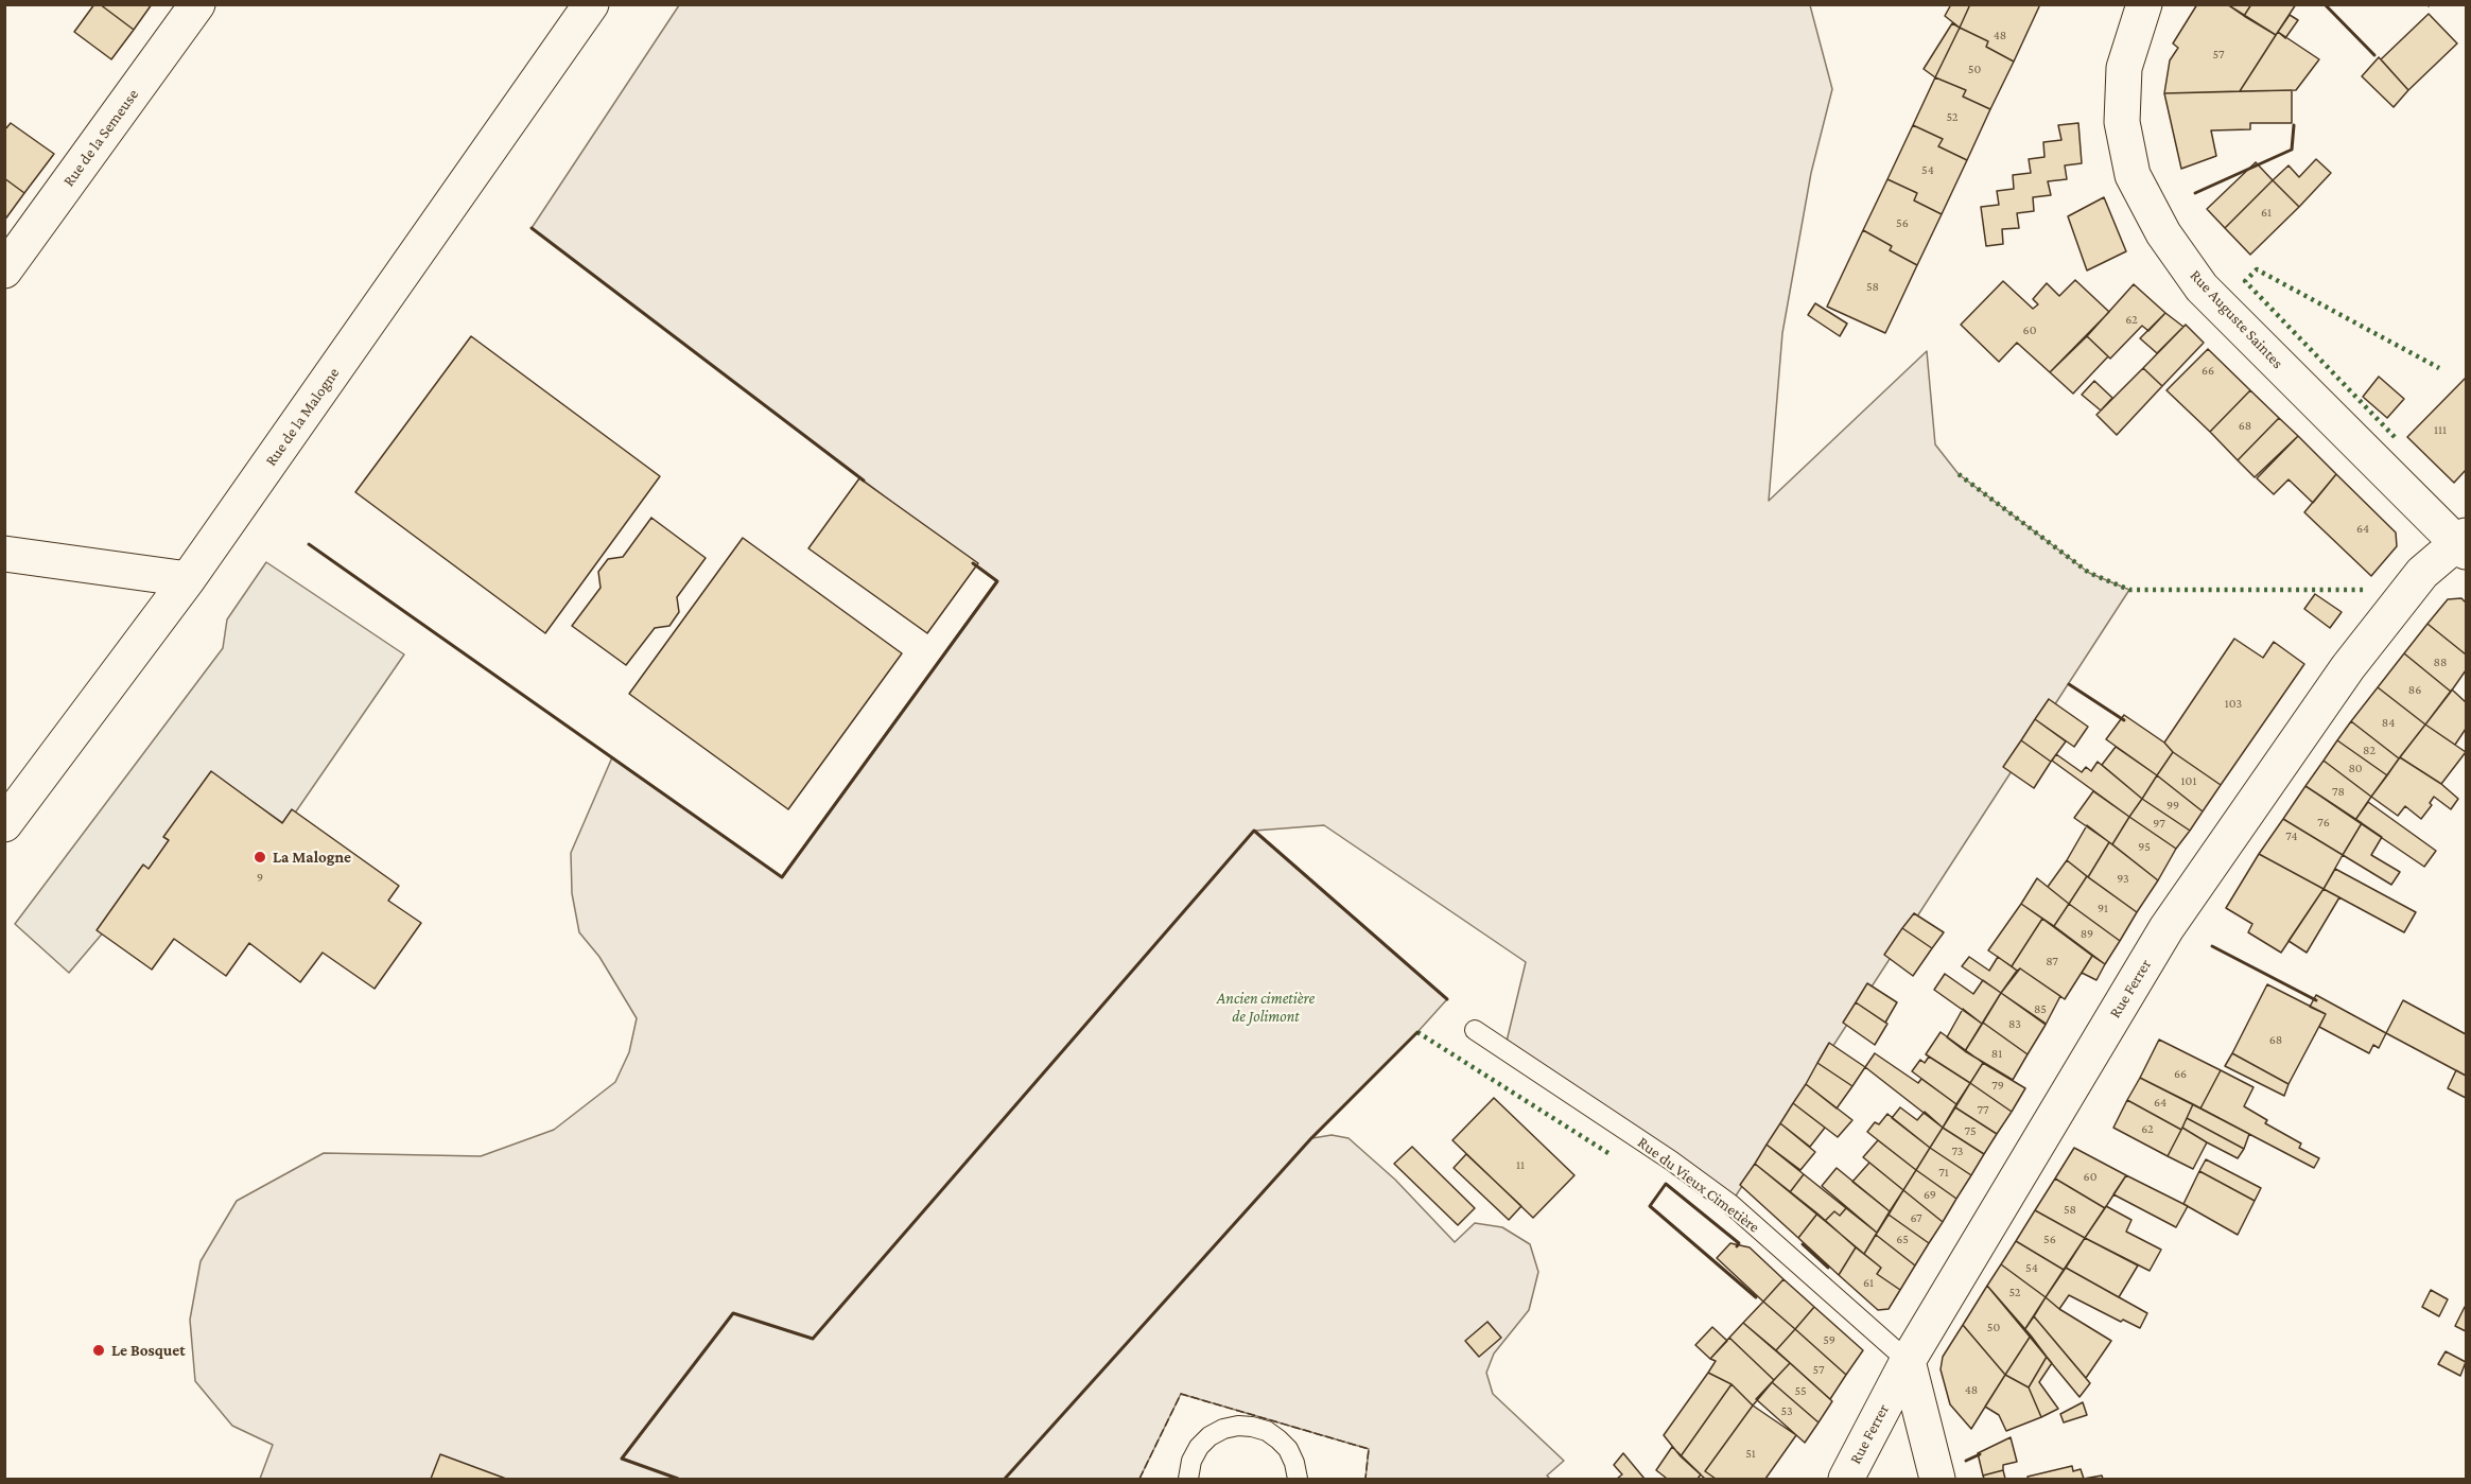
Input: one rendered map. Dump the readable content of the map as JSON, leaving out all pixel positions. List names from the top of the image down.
{
  "streets": {
    "street": [
      "Rue de la Semeuse",
      "Rue Auguste Saintes",
      "Rue de la Malogne",
      "Rue Ferrer"
    ],
    "lane": ["Rue du Vieux Cimetière"]
  },
  "crossings": [
    ["Rue Auguste Saintes", "Rue Ferrer"],
    ["Rue Ferrer", "Rue du Vieux Cimetière"]
  ],
  "parks": ["Ancien cimetière de Jolimont"],
  "places": ["La Malogne", "Le Bosquet"],
  "house_numbers": [
    "48",
    "57",
    "50",
    "52",
    "54",
    "61",
    "56",
    "58",
    "62",
    "60",
    "66",
    "68",
    "111",
    "64",
    "88",
    "86",
    "103",
    "84",
    "82",
    "80",
    "101",
    "78",
    "99",
    "76",
    "97",
    "74",
    "95",
    "9",
    "93",
    "91",
    "89",
    "87",
    "85",
    "83",
    "68",
    "81",
    "66",
    "79",
    "64",
    "77",
    "62",
    "75",
    "73",
    "11",
    "71",
    "60",
    "69",
    "58",
    "67",
    "65",
    "56",
    "54",
    "61",
    "52",
    "50",
    "59",
    "57",
    "48",
    "55",
    "53",
    "51"
  ]
}
